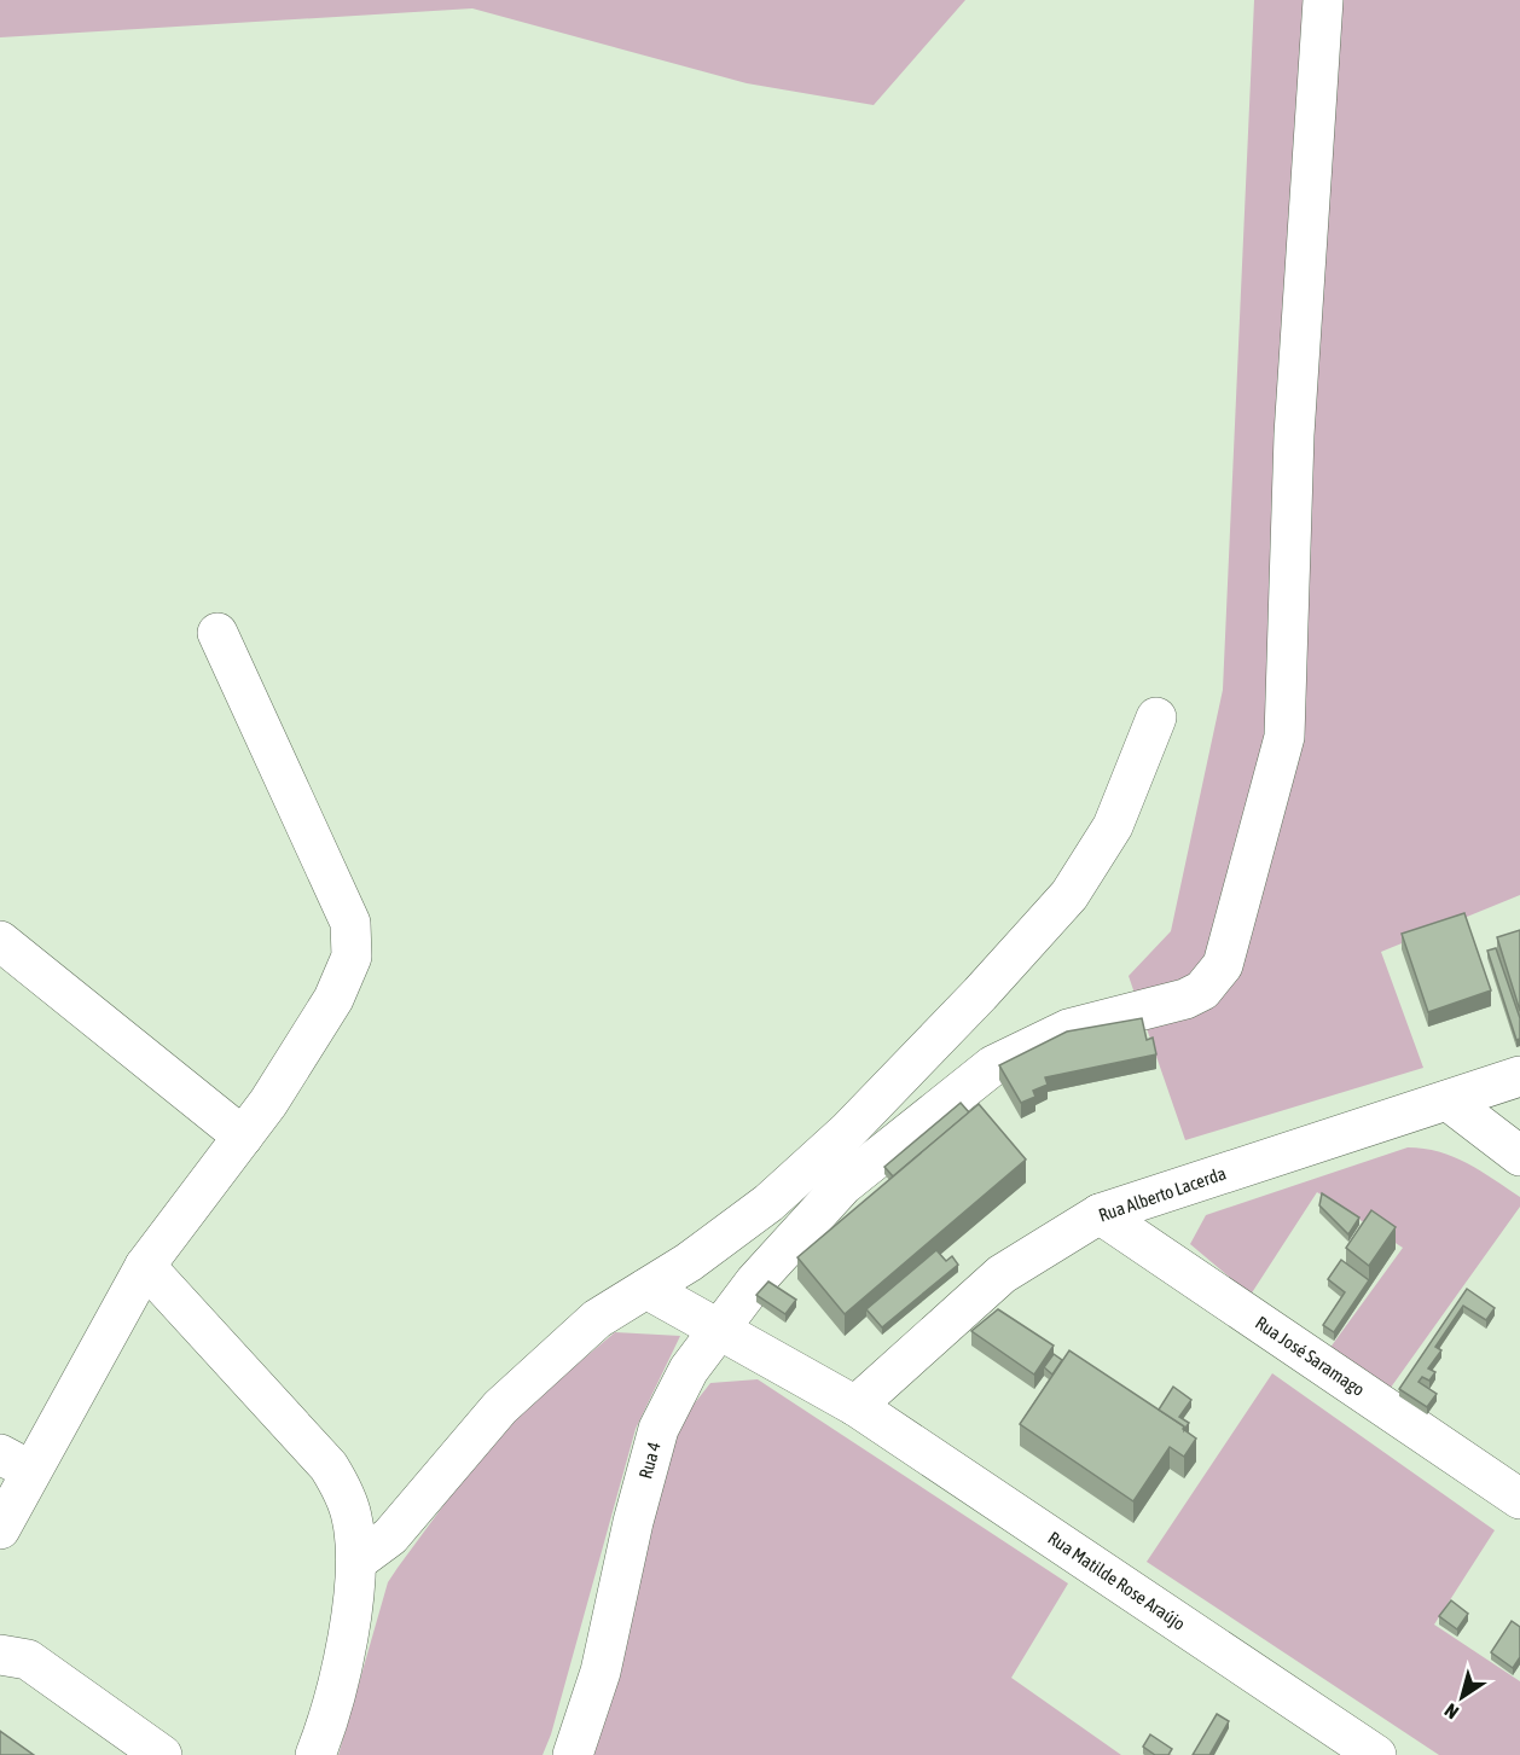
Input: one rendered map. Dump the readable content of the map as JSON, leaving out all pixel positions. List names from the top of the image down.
{
  "streets": {
    "street": [
      "Rua Alberto Lacerda",
      "Rua José Saramago",
      "Rua 4",
      "Rua Matilde Rose Araújo"
    ]
  },
  "crossings": [
    ["Rua Alberto Lacerda", "Rua José Saramago"],
    ["Rua Alberto Lacerda", "Rua Matilde Rose Araújo"]
  ],
  "north": "bottom left"
}
